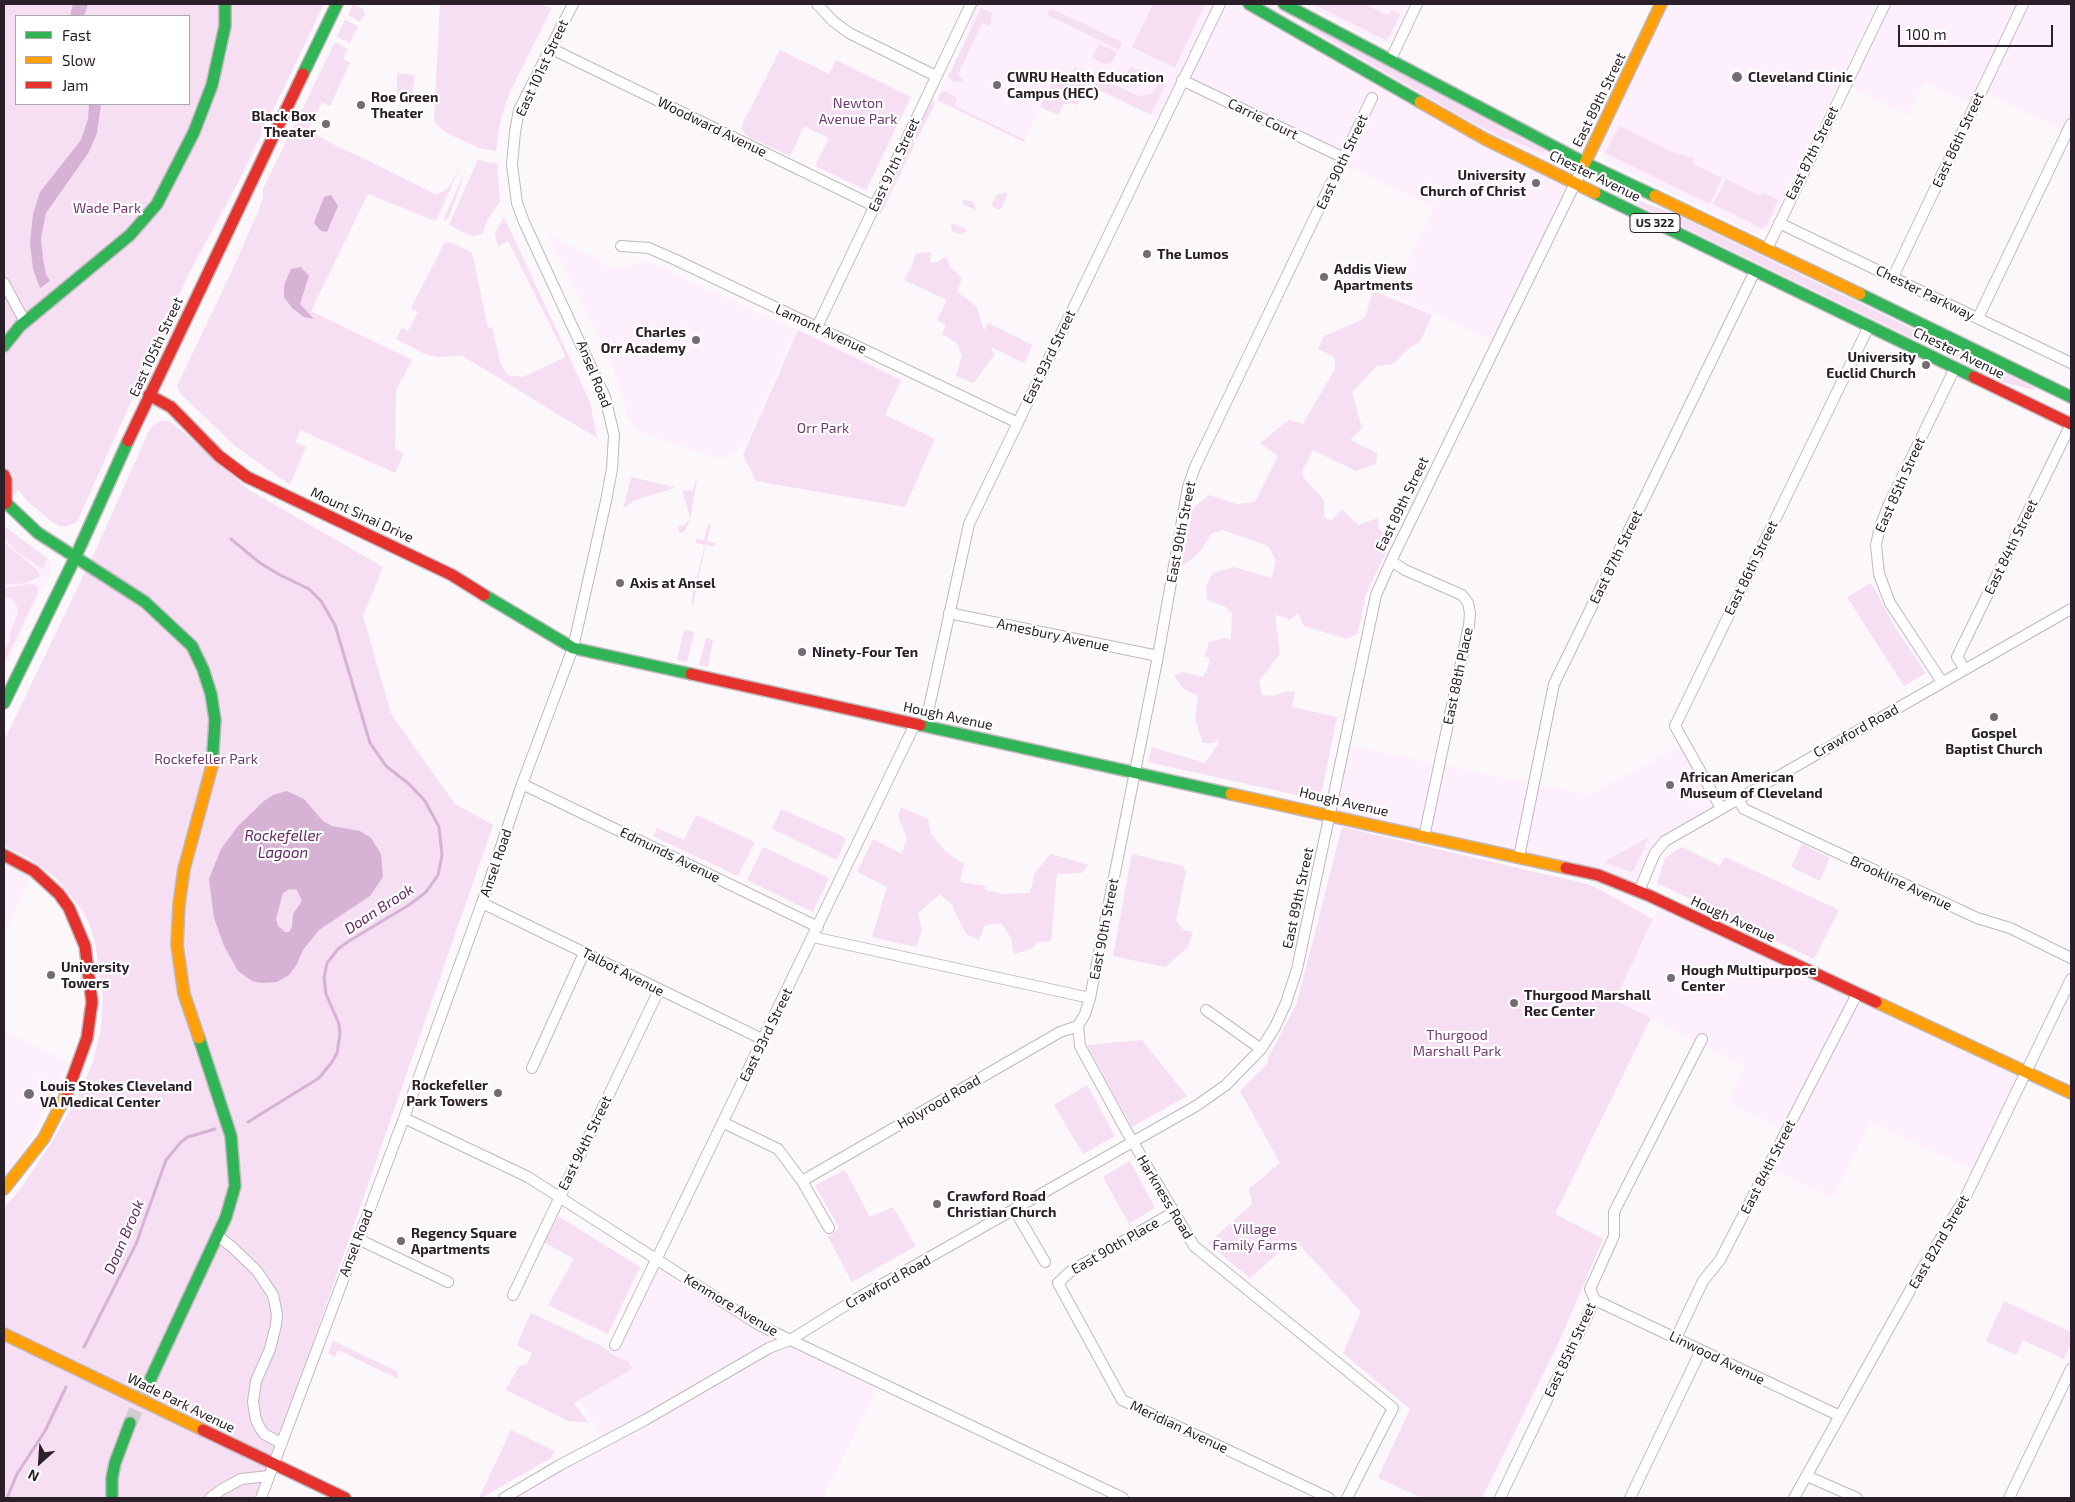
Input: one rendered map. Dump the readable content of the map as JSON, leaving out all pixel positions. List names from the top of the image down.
{
  "streets": {
    "main road": [
      "East 89th Street",
      "Chester Avenue",
      "US 322",
      "East 105th Street",
      "Mount Sinai Drive",
      "Hough Avenue",
      "Wade Park Avenue"
    ],
    "street": [
      "East 101st Street",
      "Carrie Court",
      "Woodward Avenue",
      "East 86th Street",
      "East 87th Street",
      "East 90th Street",
      "East 97th Street",
      "Chester Parkway",
      "Lamont Avenue",
      "East 93rd Street",
      "Ansel Road",
      "East 85th Street",
      "East 84th Street",
      "Amesbury Avenue",
      "East 88th Place",
      "Crawford Road",
      "Edmunds Avenue",
      "Brookline Avenue",
      "Talbot Avenue",
      "Holyrood Road",
      "East 94th Street",
      "Harkness Road",
      "East 82nd Street",
      "East 90th Place",
      "Kenmore Avenue",
      "Linwood Avenue",
      "Meridian Avenue"
    ]
  },
  "crossings": [
    ["East 101st Street", "Woodward Avenue"],
    ["East 101st Street", "Ansel Road"],
    ["East 89th Street", "Chester Avenue"],
    ["East 89th Street", "East 88th Place"],
    ["East 89th Street", "Hough Avenue"],
    ["East 89th Street", "Crawford Road"],
    ["Carrie Court", "East 90th Street"],
    ["Carrie Court", "East 93rd Street"],
    ["Woodward Avenue", "East 97th Street"],
    ["East 86th Street", "Chester Avenue"],
    ["East 86th Street", "Chester Parkway"],
    ["East 86th Street", "Crawford Road"],
    ["East 87th Street", "Chester Avenue"],
    ["East 87th Street", "Chester Parkway"],
    ["East 87th Street", "Hough Avenue"],
    ["East 90th Street", "Amesbury Avenue"],
    ["East 90th Street", "Hough Avenue"],
    ["East 97th Street", "Lamont Avenue"],
    ["Chester Avenue", "East 85th Street"],
    ["Chester Avenue", "East 84th Street"],
    ["Lamont Avenue", "East 93rd Street"],
    ["East 105th Street", "Mount Sinai Drive"],
    ["East 93rd Street", "Amesbury Avenue"],
    ["East 93rd Street", "Hough Avenue"],
    ["East 93rd Street", "Edmunds Avenue"],
    ["East 93rd Street", "Talbot Avenue"],
    ["East 93rd Street", "Kenmore Avenue"],
    ["Ansel Road", "Mount Sinai Drive"],
    ["Ansel Road", "Hough Avenue"],
    ["Ansel Road", "Edmunds Avenue"],
    ["Ansel Road", "Talbot Avenue"],
    ["Ansel Road", "Kenmore Avenue"],
    ["Ansel Road", "Wade Park Avenue"],
    ["East 85th Street", "Crawford Road"],
    ["East 85th Street", "Linwood Avenue"],
    ["Mount Sinai Drive", "Hough Avenue"],
    ["East 84th Street", "Hough Avenue"],
    ["East 84th Street", "Crawford Road"],
    ["East 84th Street", "Linwood Avenue"],
    ["East 88th Place", "Hough Avenue"],
    ["Hough Avenue", "Crawford Road"],
    ["Hough Avenue", "East 82nd Street"],
    ["Crawford Road", "Brookline Avenue"],
    ["Crawford Road", "Harkness Road"],
    ["Crawford Road", "Kenmore Avenue"],
    ["Talbot Avenue", "East 94th Street"],
    ["Holyrood Road", "Harkness Road"],
    ["East 94th Street", "Kenmore Avenue"],
    ["Harkness Road", "East 90th Place"],
    ["East 82nd Street", "Linwood Avenue"],
    ["East 90th Place", "Meridian Avenue"]
  ],
  "water": ["Rockefeller Lagoon", "Doan Brook"],
  "parks": [
    "Newton Avenue Park",
    "Wade Park",
    "Orr Park",
    "Rockefeller Park",
    "Thurgood Marshall Park",
    "Village Family Farms"
  ],
  "places": [
    "Cleveland Clinic",
    "CWRU Health Education Campus (HEC)",
    "Roe Green Theater",
    "Black Box Theater",
    "University Church of Christ",
    "The Lumos",
    "Addis View Apartments",
    "Charles Orr Academy",
    "University Euclid Church",
    "Axis at Ansel",
    "Ninety-Four Ten",
    "Gospel Baptist Church",
    "African American Museum of Cleveland",
    "University Towers",
    "Hough Multipurpose Center",
    "Thurgood Marshall Rec Center",
    "Rockefeller Park Towers",
    "Louis Stokes Cleveland VA Medical Center",
    "Crawford Road Christian Church",
    "Regency Square Apartments"
  ],
  "legend": ["Fast", "Slow", "Jam"],
  "scale_bar": "100 m",
  "north": "bottom left"
}
